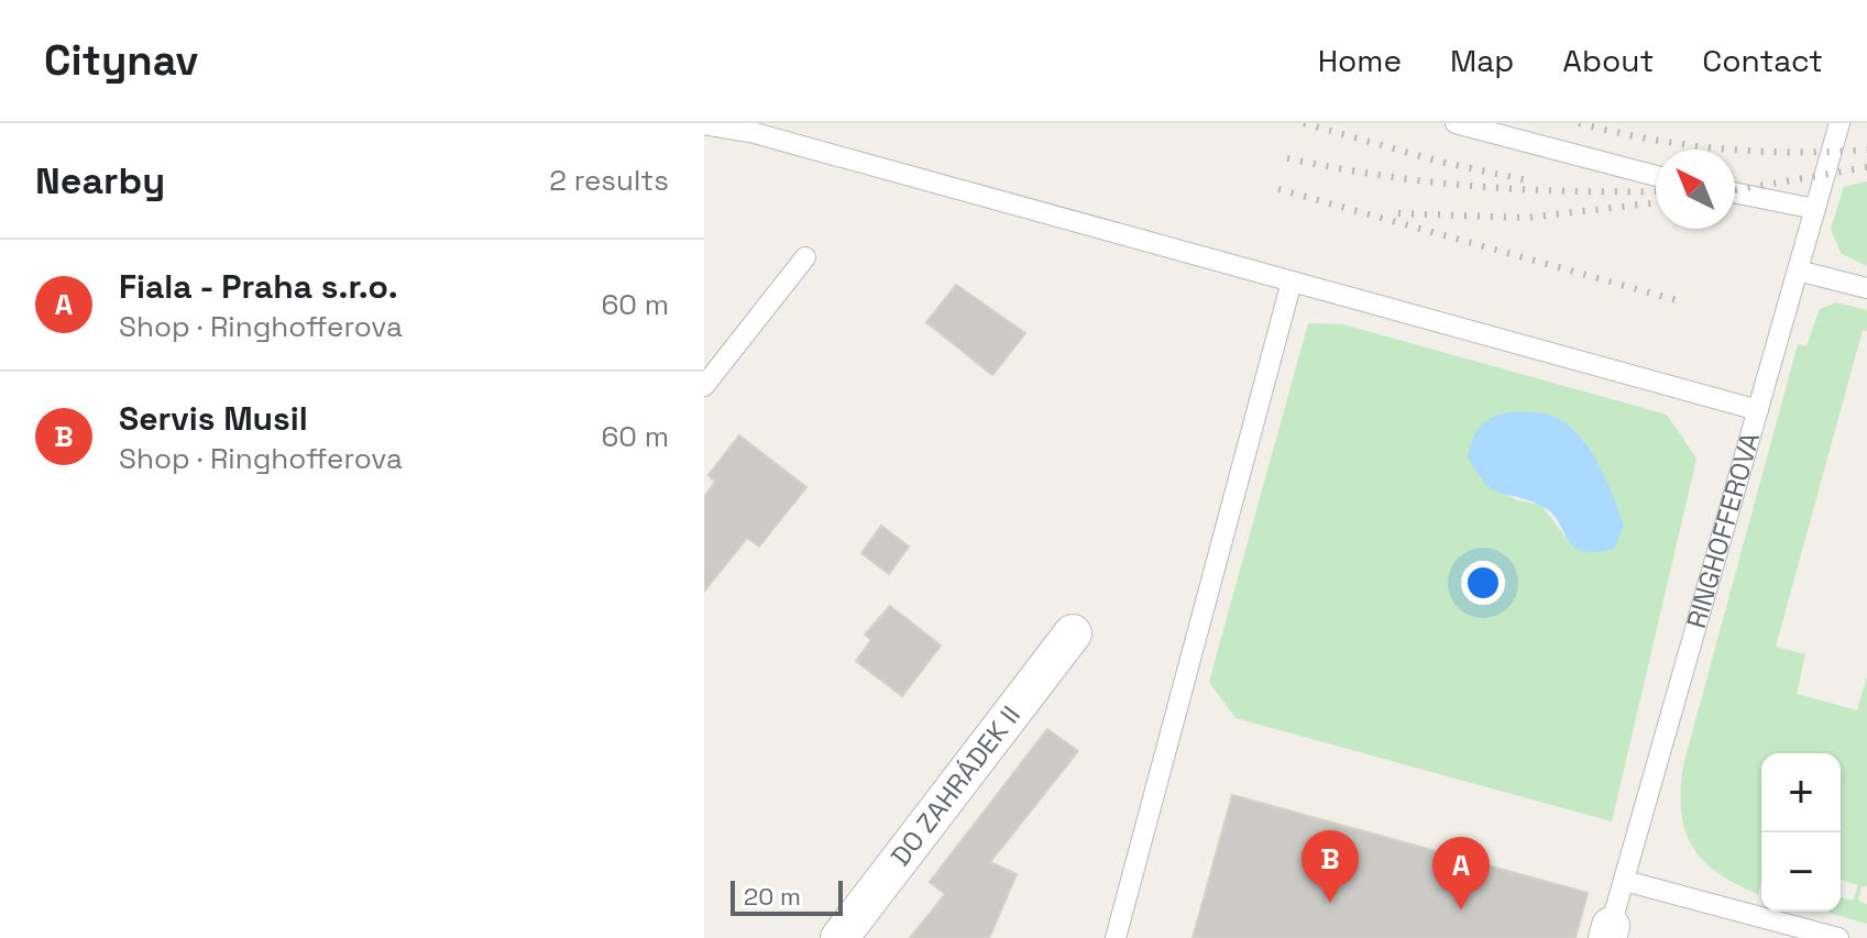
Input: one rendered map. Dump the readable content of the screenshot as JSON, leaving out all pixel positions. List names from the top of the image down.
{
  "streets": {
    "street": ["DO ZAHRÁDEK II"],
    "lane": ["RINGHOFFEROVA"]
  },
  "scale_bar": "20 m",
  "north": "top left",
  "page": {
    "header": "Citynav",
    "nav": [
      "Home",
      "Map",
      "About",
      "Contact"
    ],
    "heading": ["Nearby", "2 results"],
    "list": [
      {
        "mark": "A",
        "name": "Fiala - Praha s.r.o.",
        "note": "Shop · Ringhofferova",
        "value": "60 m"
      },
      {
        "mark": "B",
        "name": "Servis Musil",
        "note": "Shop · Ringhofferova",
        "value": "60 m"
      }
    ],
    "map_buttons": ["+", "−"],
    "pins": ["B", "A"],
    "scale": "20 m"
  }
}
